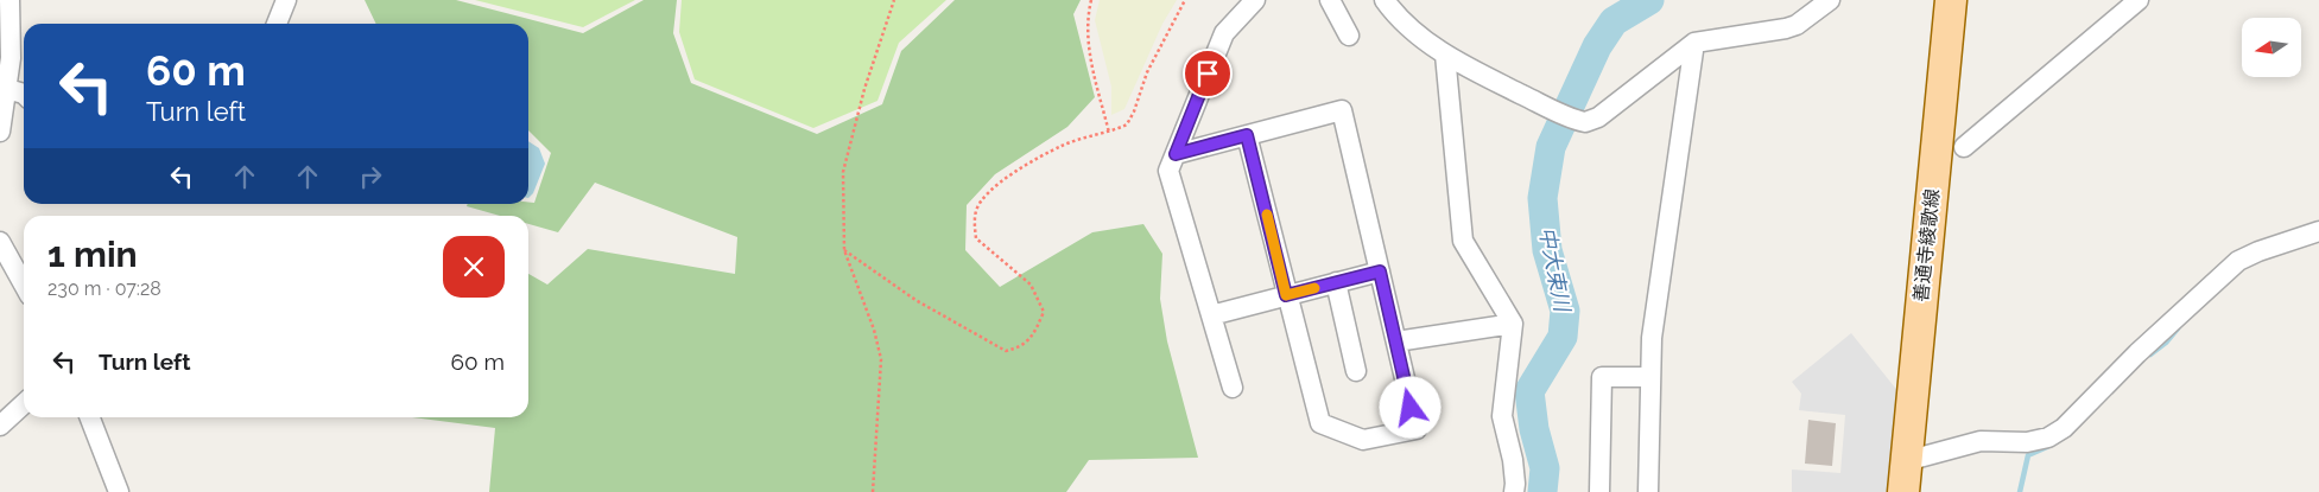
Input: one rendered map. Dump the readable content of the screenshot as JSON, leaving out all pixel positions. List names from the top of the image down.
{
  "streets": {
    "main road": ["善通寺綾歌線"]
  },
  "water": ["中大束川"],
  "north": "left",
  "page": {
    "turn": ["60 m", "Turn left"],
    "heading": ["1 min", "230 m · 07:28"],
    "list": [
      {
        "name": "Turn left",
        "value": "60 m"
      }
    ]
  }
}
